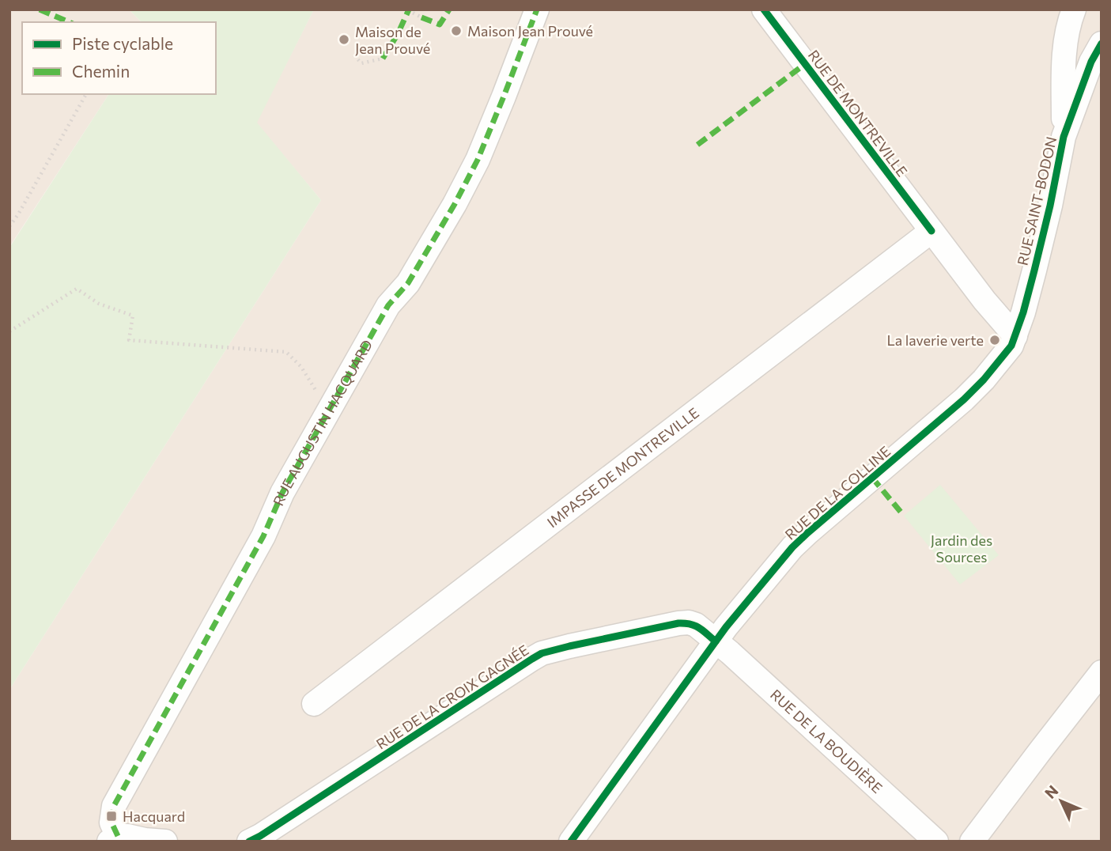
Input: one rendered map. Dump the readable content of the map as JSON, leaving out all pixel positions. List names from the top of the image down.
{
  "streets": {
    "street": [
      "RUE DE MONTREVILLE",
      "RUE SAINT-BODON",
      "RUE AUGUSTIN HACQUARD",
      "IMPASSE DE MONTREVILLE",
      "RUE DE LA COLLINE",
      "RUE DE LA CROIX GAGNÉE",
      "RUE DE LA BOUDIÈRE"
    ]
  },
  "crossings": [
    ["RUE DE MONTREVILLE", "RUE SAINT-BODON"],
    ["RUE DE MONTREVILLE", "IMPASSE DE MONTREVILLE"],
    ["RUE DE MONTREVILLE", "RUE DE LA COLLINE"],
    ["RUE SAINT-BODON", "RUE DE LA COLLINE"],
    ["RUE DE LA COLLINE", "RUE DE LA CROIX GAGNÉE"],
    ["RUE DE LA COLLINE", "RUE DE LA BOUDIÈRE"],
    ["RUE DE LA CROIX GAGNÉE", "RUE DE LA BOUDIÈRE"]
  ],
  "parks": ["Jardin des Sources"],
  "places": {
    "other": ["Maison Jean Prouvé", "Maison de Jean Prouvé", "La laverie verte"],
    "transit": ["Hacquard"]
  },
  "legend": ["Piste cyclable", "Chemin"],
  "north": "top left"
}
